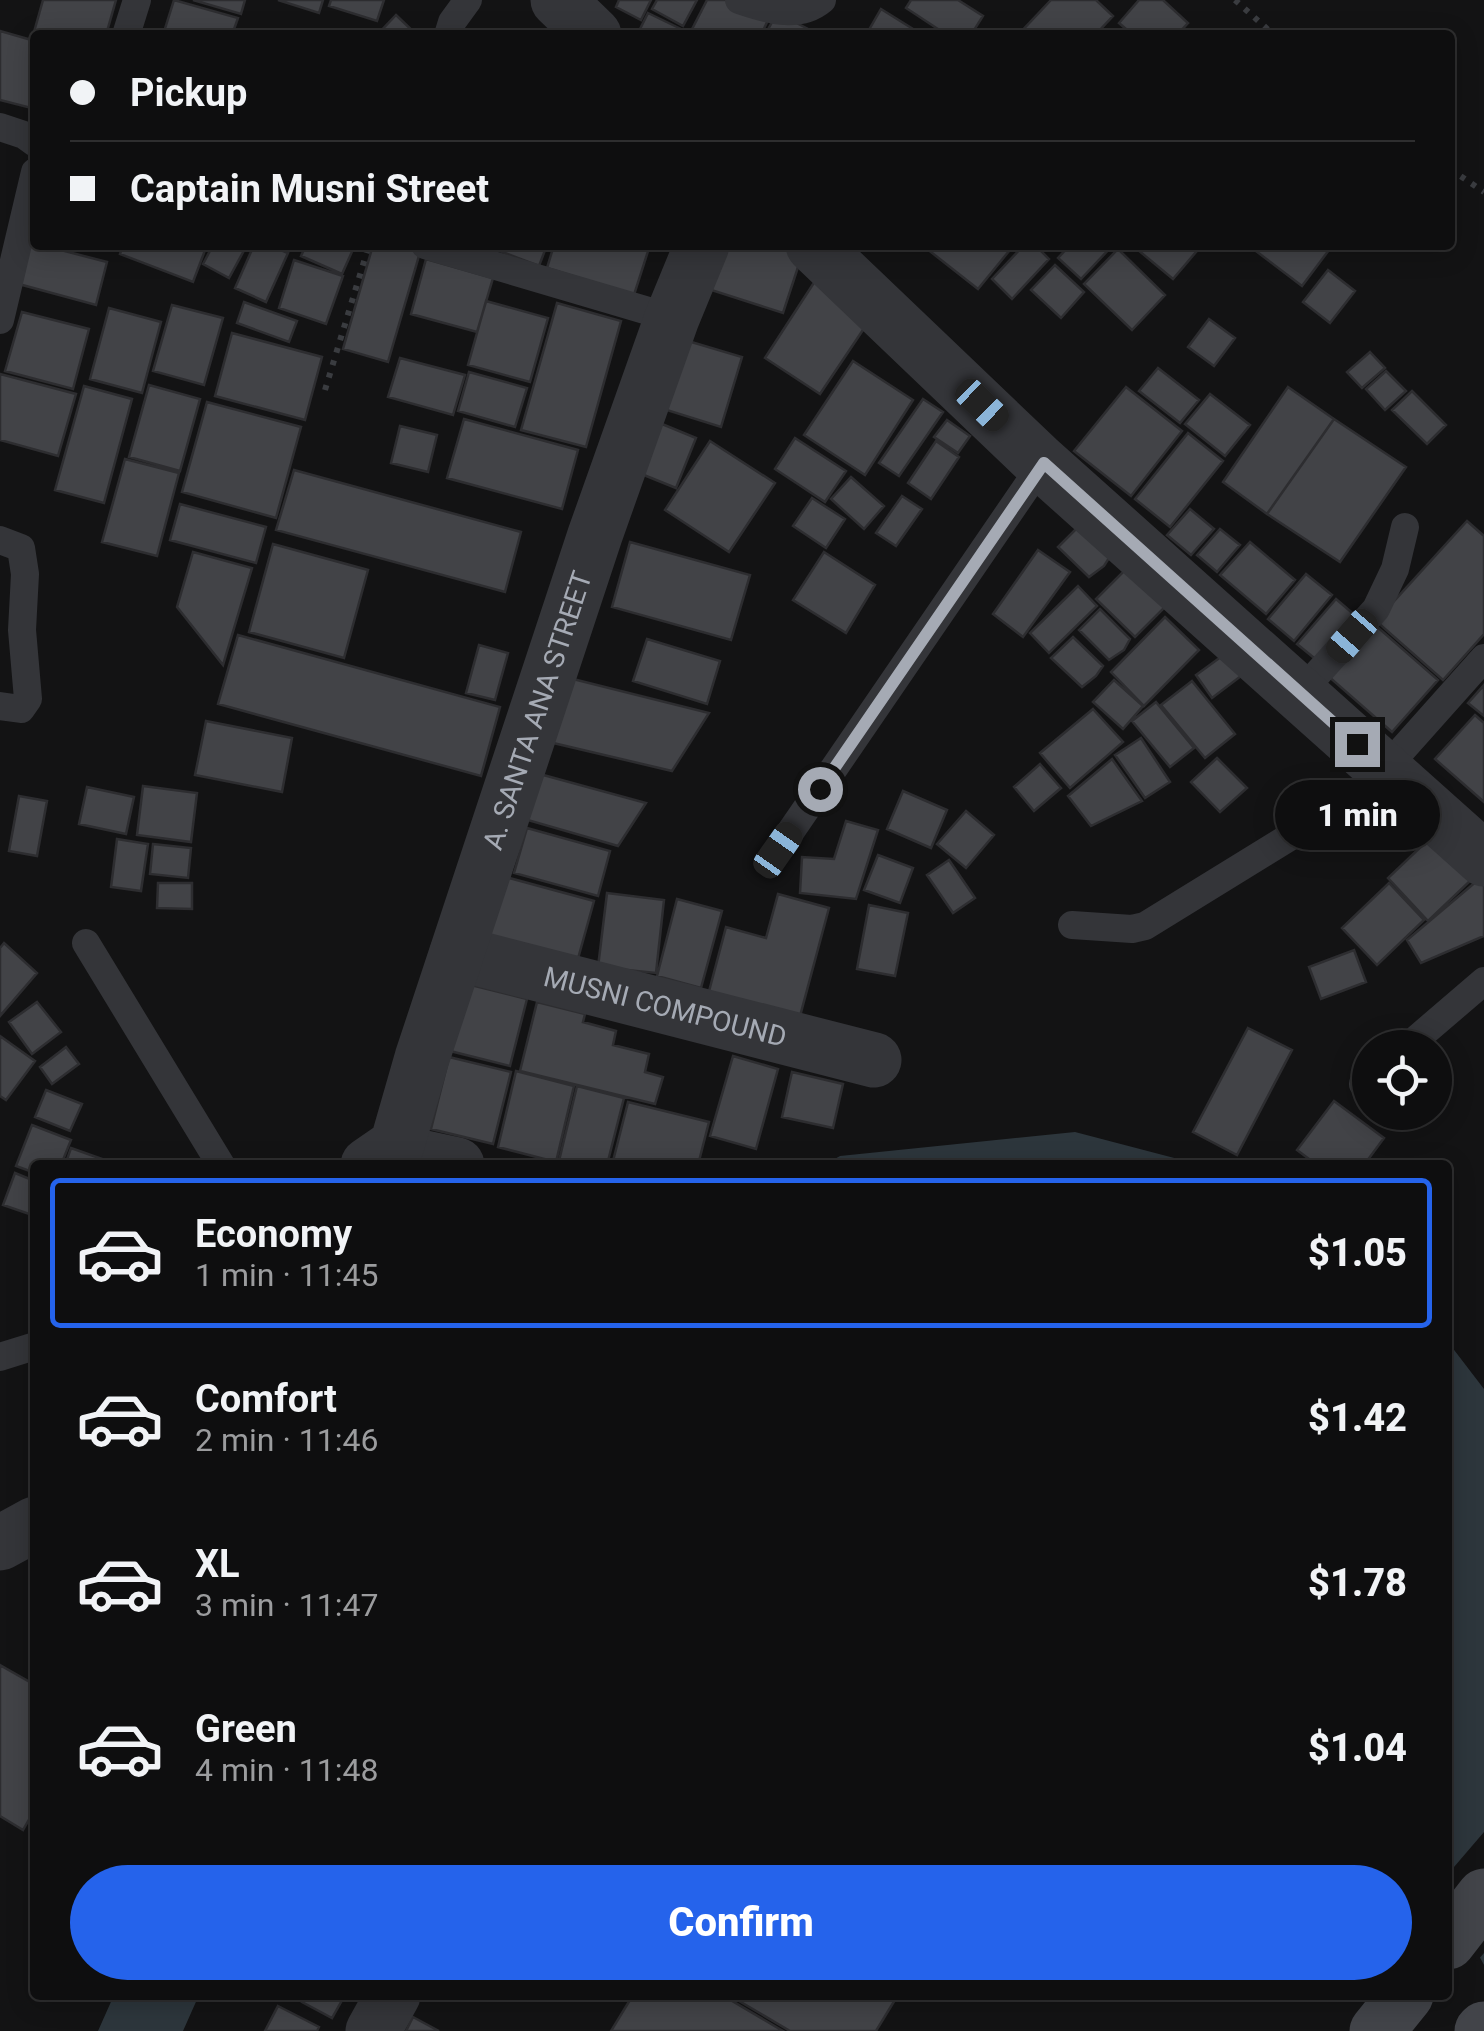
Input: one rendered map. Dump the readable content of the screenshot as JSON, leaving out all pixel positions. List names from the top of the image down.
{
  "streets": {
    "street": ["A. SANTA ANA STREET", "MUSNI COMPOUND"]
  },
  "crossings": [
    ["A. SANTA ANA STREET", "MUSNI COMPOUND"]
  ],
  "page": {
    "banner": ["Pickup", "Captain Musni Street"],
    "bubble": "1 min",
    "list": [
      {
        "name": "Economy",
        "note": "1 min · 11:45",
        "value": "$1.05"
      },
      {
        "name": "Comfort",
        "note": "2 min · 11:46",
        "value": "$1.42"
      },
      {
        "name": "XL",
        "note": "3 min · 11:47",
        "value": "$1.78"
      },
      {
        "name": "Green",
        "note": "4 min · 11:48",
        "value": "$1.04"
      }
    ],
    "buttons": "Confirm"
  }
}
